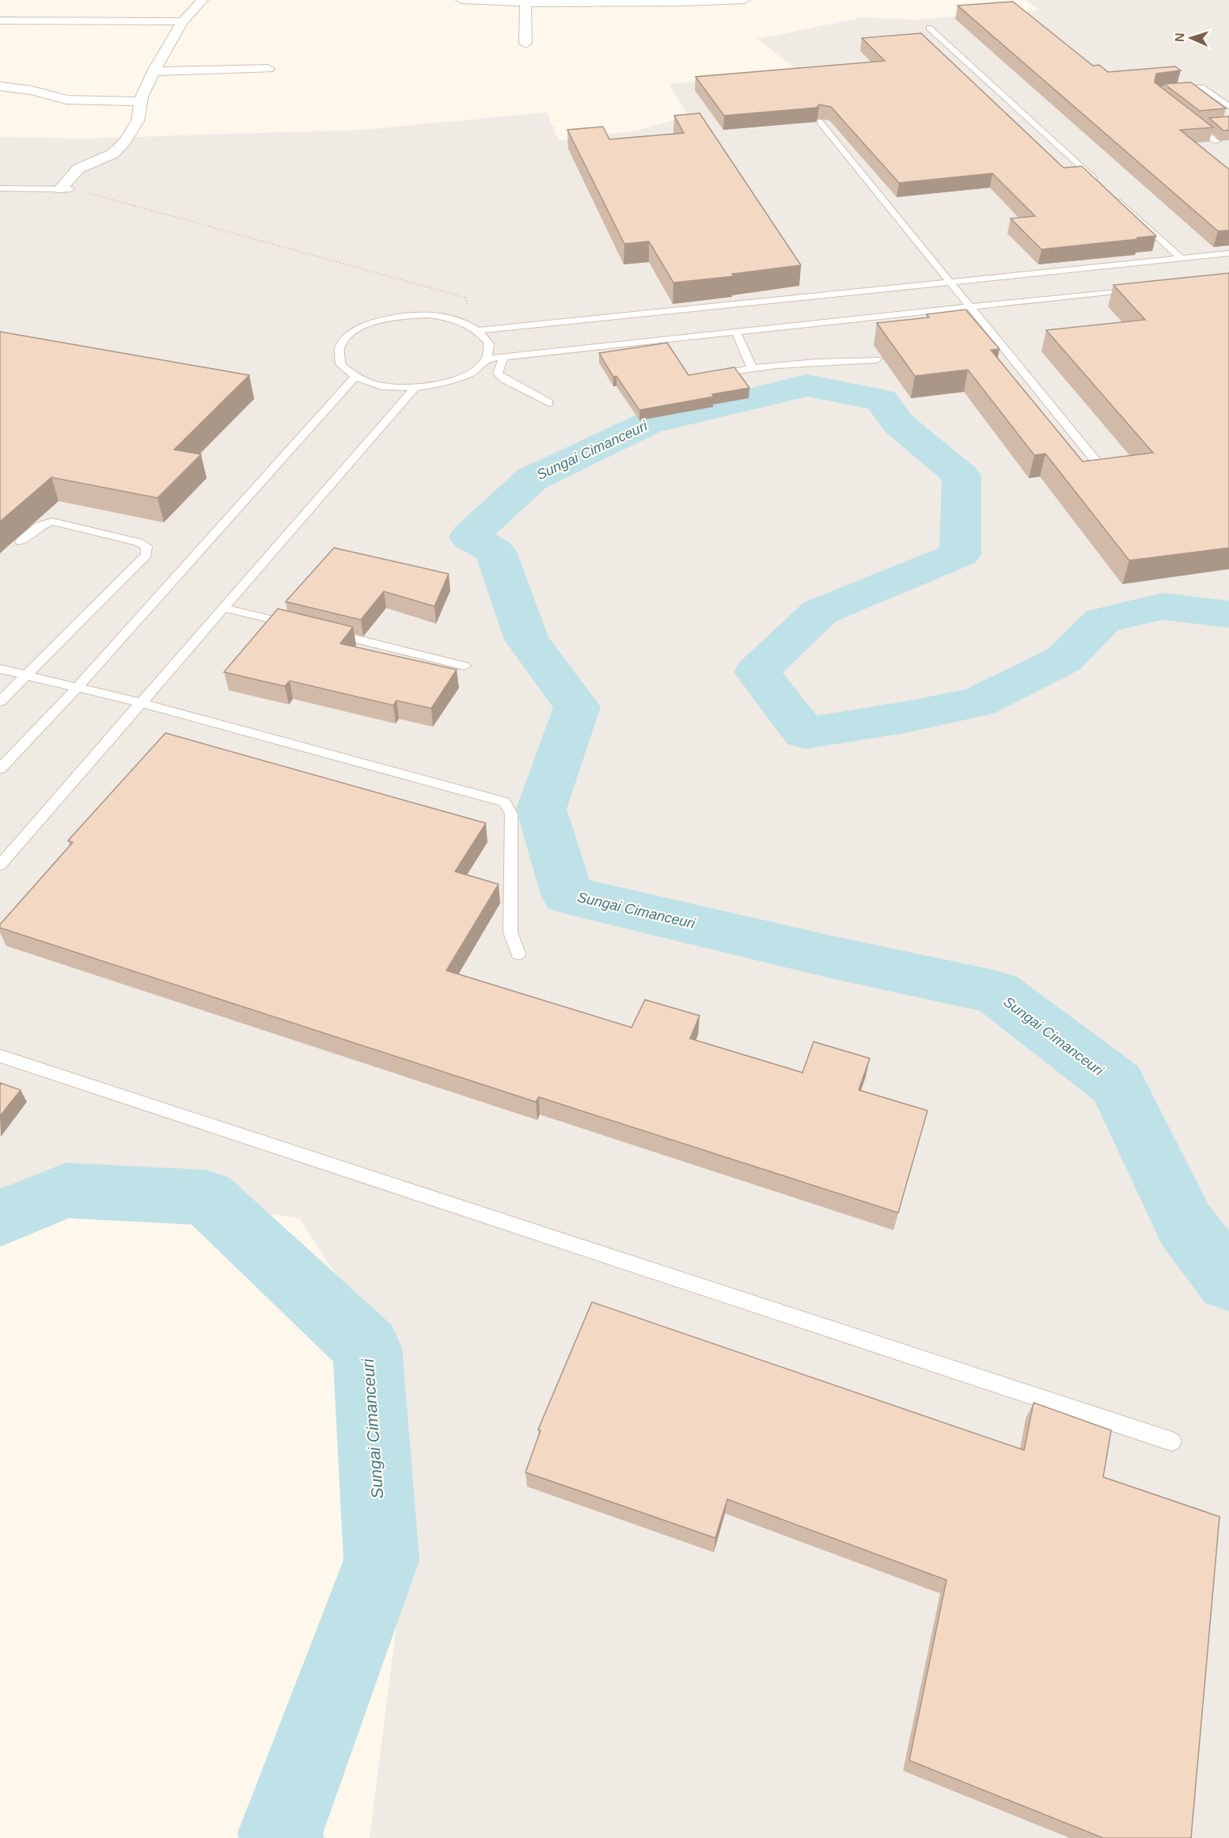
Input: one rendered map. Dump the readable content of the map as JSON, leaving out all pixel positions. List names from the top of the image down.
{
  "water": ["Sungai Cimanceuri"],
  "north": "left"
}
